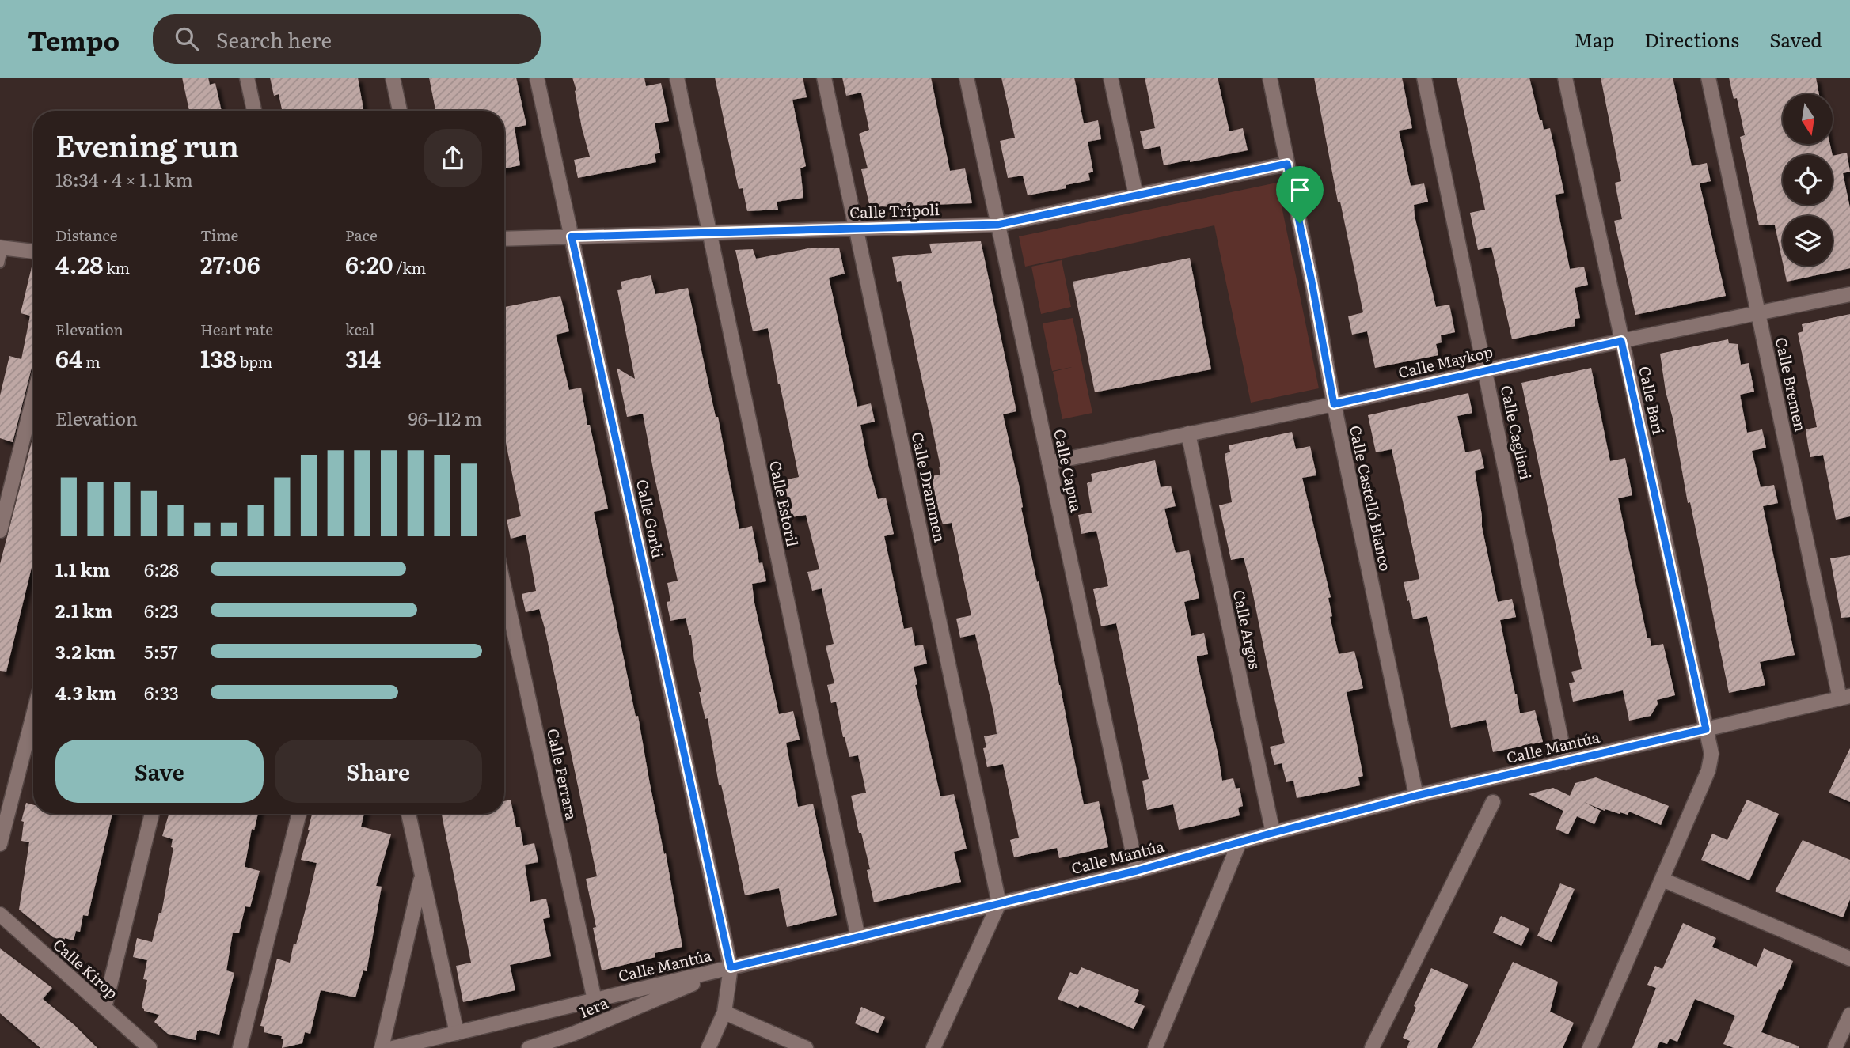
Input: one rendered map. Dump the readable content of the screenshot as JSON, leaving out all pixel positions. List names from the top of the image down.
{
  "streets": {
    "street": [
      "Calle Trípoli",
      "Calle Maykop",
      "Calle Bremen",
      "Calle Barí",
      "Calle Cagliari",
      "Calle Capua",
      "Calle Drammen",
      "Calle Castelló Blanco",
      "Calle Estoril",
      "Calle Gorki",
      "Calle Argos",
      "Calle Mantúa",
      "Calle Ferrara",
      "Calle Kirop",
      "1era"
    ]
  },
  "crossings": [
    ["Calle Trípoli", "Calle Capua"],
    ["Calle Trípoli", "Calle Drammen"],
    ["Calle Trípoli", "Calle Castelló Blanco"],
    ["Calle Trípoli", "Calle Estoril"],
    ["Calle Trípoli", "Calle Gorki"],
    ["Calle Maykop", "Calle Bremen"],
    ["Calle Maykop", "Calle Barí"],
    ["Calle Maykop", "Calle Cagliari"],
    ["Calle Maykop", "Calle Capua"],
    ["Calle Maykop", "Calle Castelló Blanco"],
    ["Calle Maykop", "Calle Argos"],
    ["Calle Bremen", "Calle Mantúa"],
    ["Calle Barí", "Calle Mantúa"],
    ["Calle Cagliari", "Calle Mantúa"],
    ["Calle Capua", "Calle Mantúa"],
    ["Calle Drammen", "Calle Mantúa"],
    ["Calle Castelló Blanco", "Calle Mantúa"],
    ["Calle Estoril", "Calle Mantúa"],
    ["Calle Gorki", "Calle Mantúa"],
    ["Calle Gorki", "1era"],
    ["Calle Argos", "Calle Mantúa"],
    ["Calle Mantúa", "Calle Ferrara"],
    ["Calle Mantúa", "1era"]
  ],
  "north": "bottom",
  "page": {
    "header": "Tempo",
    "search": "Search here",
    "nav": ["Map", "Directions", "Saved"],
    "heading": ["Evening run", "18:34 · 4 × 1.1 km"],
    "stats": [
      ["Distance", "4.28 km"],
      ["Time", "27:06"],
      ["Pace", "6:20 /km"],
      ["Elevation", "64 m"],
      ["Heart rate", "138 bpm"],
      ["kcal", "314"]
    ],
    "chart": ["Elevation", "96–112 m"],
    "list": [
      {
        "name": "1.1 km",
        "note": "6:28"
      },
      {
        "name": "2.1 km",
        "note": "6:23"
      },
      {
        "name": "3.2 km",
        "note": "5:57"
      },
      {
        "name": "4.3 km",
        "note": "6:33"
      }
    ],
    "buttons": ["Save", "Share"]
  }
}
